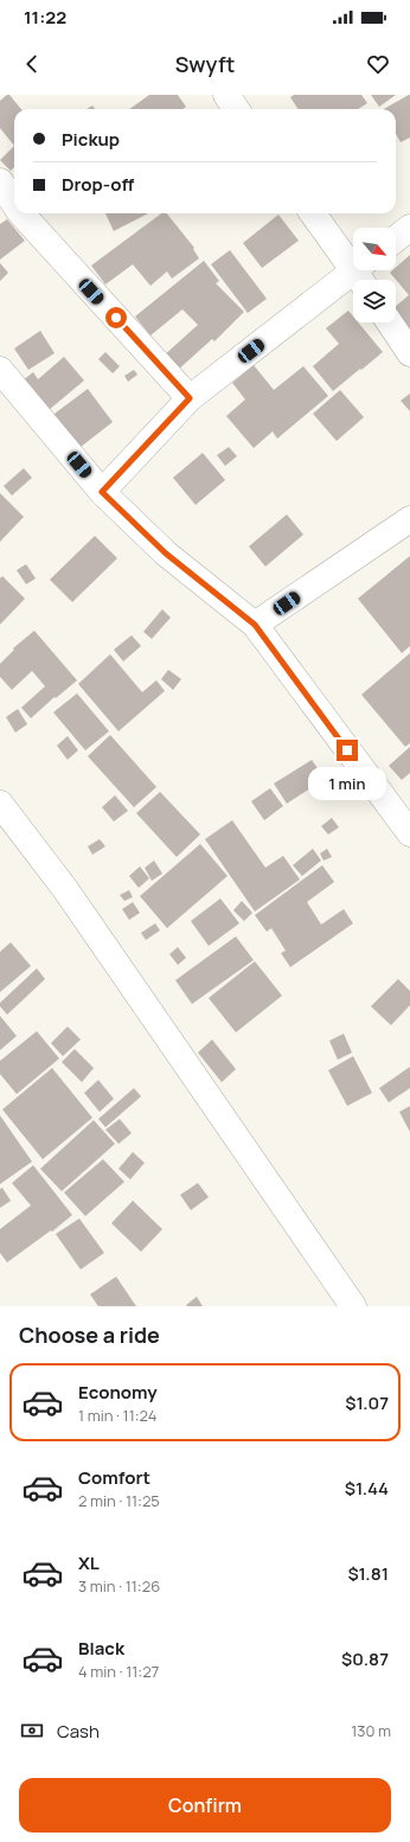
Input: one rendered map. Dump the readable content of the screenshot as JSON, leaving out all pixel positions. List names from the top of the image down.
{
  "north": "bottom right",
  "page": {
    "status": "11:22",
    "header": "Swyft",
    "banner": ["Pickup", "Drop-off"],
    "bubble": "1 min",
    "heading": "Choose a ride",
    "list": [
      {
        "name": "Economy",
        "note": "1 min · 11:24",
        "value": "$1.07"
      },
      {
        "name": "Comfort",
        "note": "2 min · 11:25",
        "value": "$1.44"
      },
      {
        "name": "XL",
        "note": "3 min · 11:26",
        "value": "$1.81"
      },
      {
        "name": "Black",
        "note": "4 min · 11:27",
        "value": "$0.87"
      }
    ],
    "pay": ["Cash", "130 m"],
    "buttons": "Confirm"
  }
}
